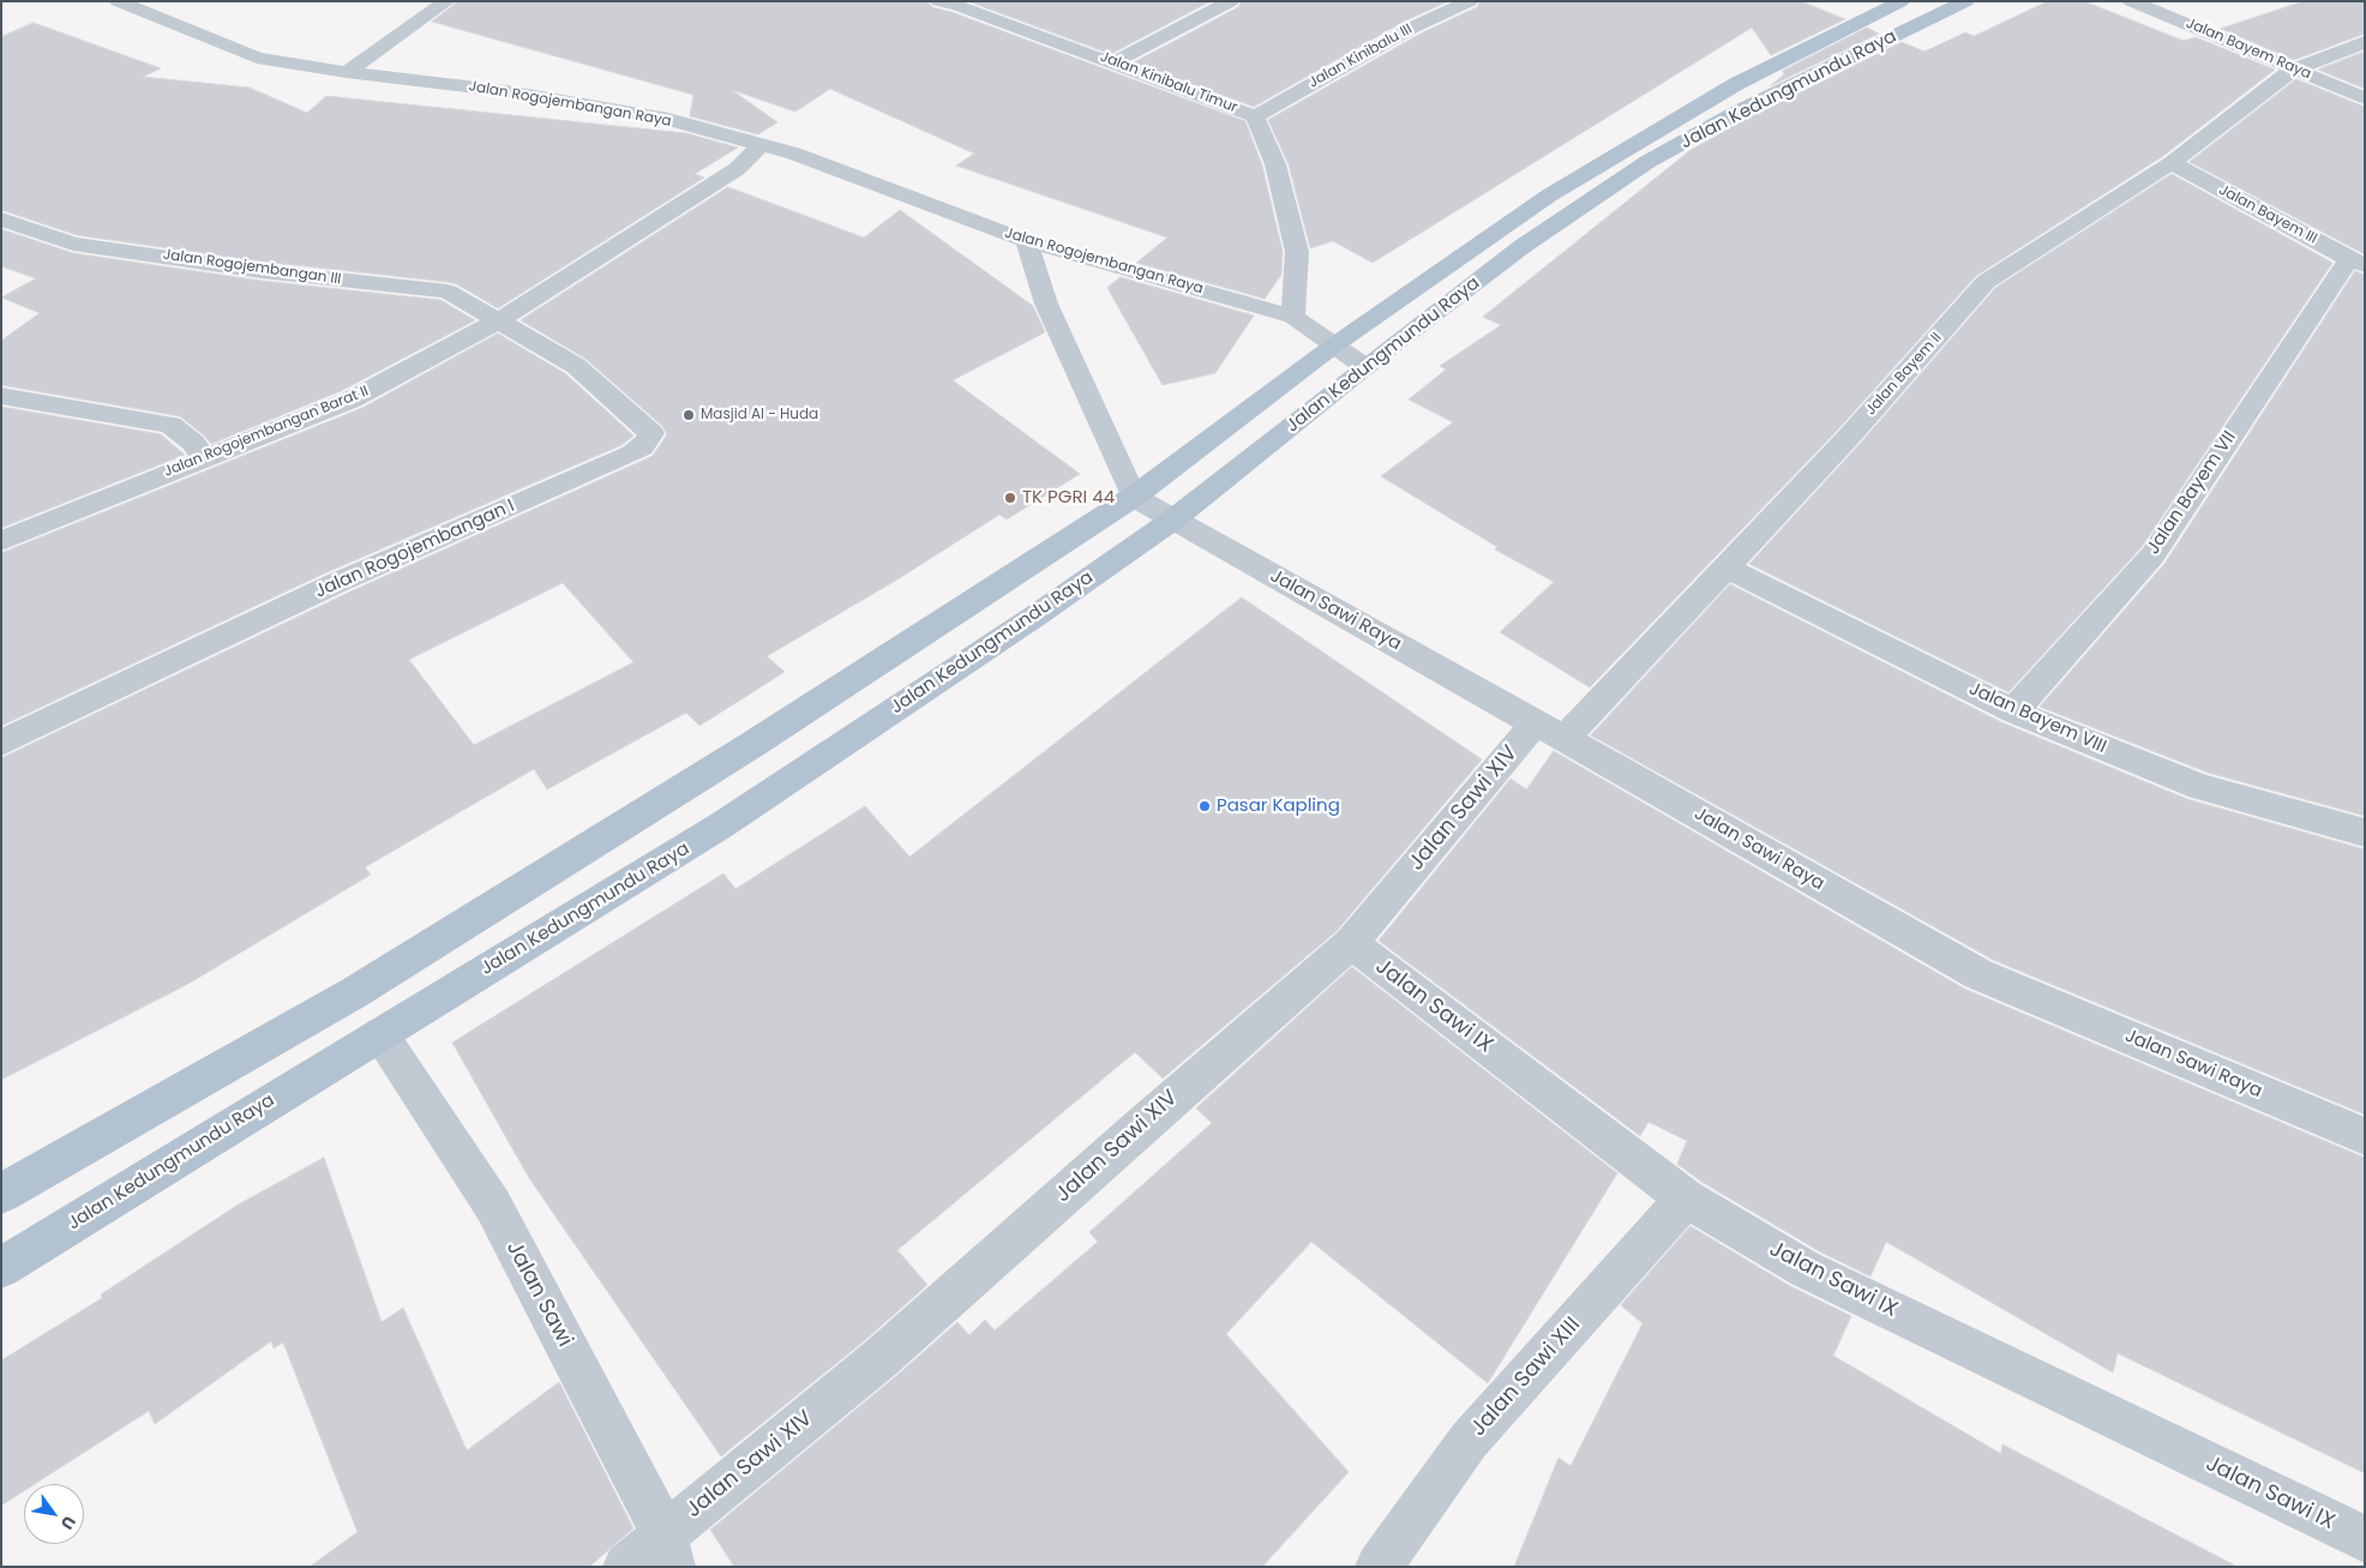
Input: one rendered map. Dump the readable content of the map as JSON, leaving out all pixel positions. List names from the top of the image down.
{
  "streets": {
    "main road": ["Jalan Kedungmundu Raya"],
    "street": [
      "Jalan Bayem Raya",
      "Jalan Kinibalu III",
      "Jalan Kinibalu Timur",
      "Jalan Rogojembangan Raya",
      "Jalan Bayem III",
      "Jalan Rogojembangan III",
      "Jalan Bayem II",
      "Jalan Rogojembangan Barat II",
      "Jalan Bayem VII",
      "Jalan Rogojembangan I",
      "Jalan Sawi Raya",
      "Jalan Bayem VIII",
      "Jalan Sawi XIV",
      "Jalan Sawi IX",
      "Jalan Sawi",
      "Jalan Sawi XIII"
    ]
  },
  "crossings": [
    ["Jalan Bayem Raya", "Jalan Bayem II"],
    ["Jalan Kinibalu III", "Jalan Kinibalu Timur"],
    ["Jalan Kinibalu Timur", "Jalan Rogojembangan Raya"],
    ["Jalan Kedungmundu Raya", "Jalan Sawi Raya"],
    ["Jalan Kedungmundu Raya", "Jalan Sawi"],
    ["Jalan Rogojembangan Raya", "Jalan Rogojembangan Barat II"],
    ["Jalan Bayem III", "Jalan Bayem II"],
    ["Jalan Bayem III", "Jalan Bayem VII"],
    ["Jalan Rogojembangan III", "Jalan Rogojembangan Barat II"],
    ["Jalan Rogojembangan III", "Jalan Rogojembangan I"],
    ["Jalan Bayem II", "Jalan Sawi Raya"],
    ["Jalan Bayem II", "Jalan Bayem VIII"],
    ["Jalan Bayem II", "Jalan Sawi XIV"],
    ["Jalan Rogojembangan Barat II", "Jalan Rogojembangan I"],
    ["Jalan Bayem VII", "Jalan Bayem VIII"],
    ["Jalan Sawi Raya", "Jalan Sawi XIV"],
    ["Jalan Sawi XIV", "Jalan Sawi IX"],
    ["Jalan Sawi XIV", "Jalan Sawi"],
    ["Jalan Sawi IX", "Jalan Sawi XIII"]
  ],
  "places": ["Masjid Al - Huda", "TK PGRI 44", "Pasar Kapling"],
  "north": "bottom right"
}
